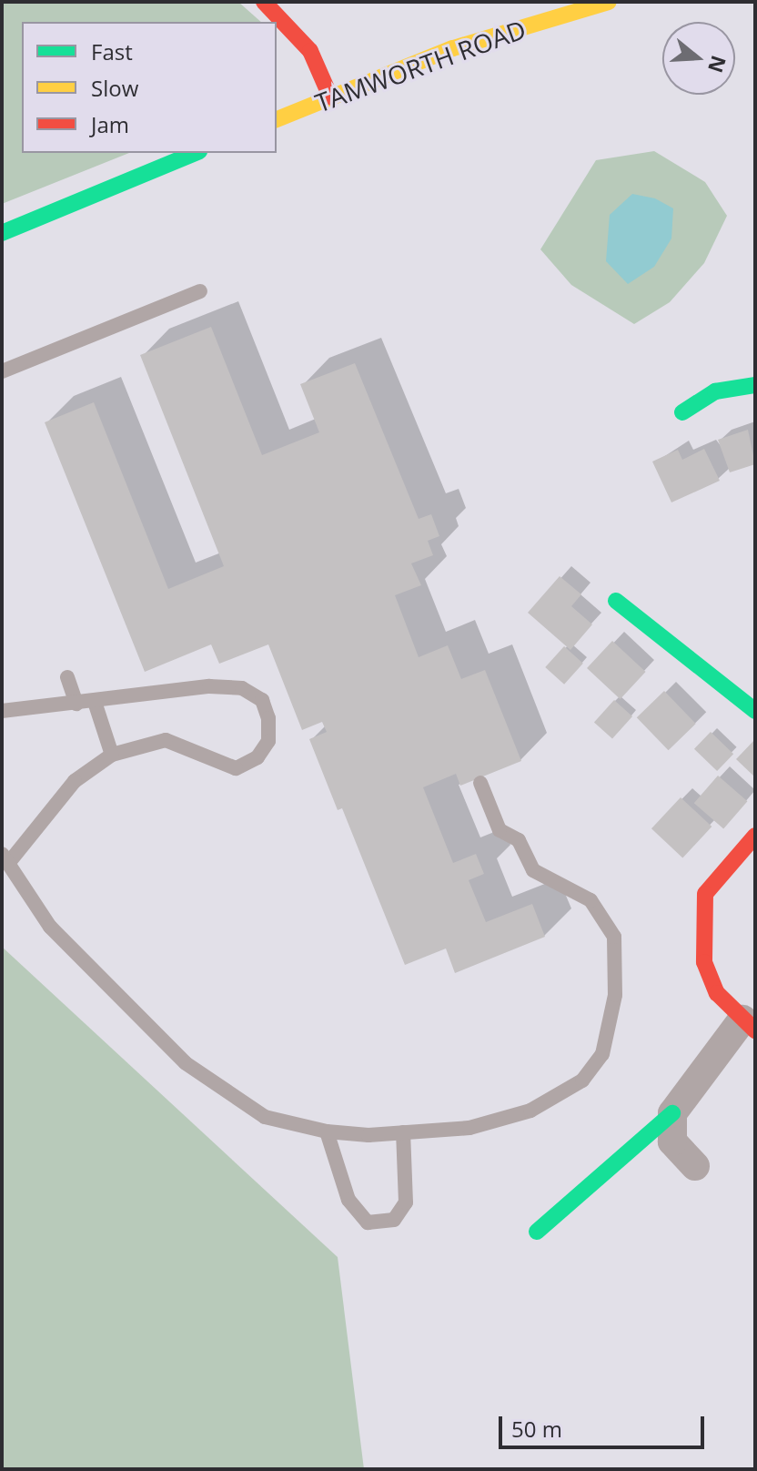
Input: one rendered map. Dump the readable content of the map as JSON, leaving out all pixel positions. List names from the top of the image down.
{
  "streets": {
    "main road": ["TAMWORTH ROAD"]
  },
  "legend": ["Fast", "Slow", "Jam"],
  "scale_bar": "50 m",
  "north": "right"
}
